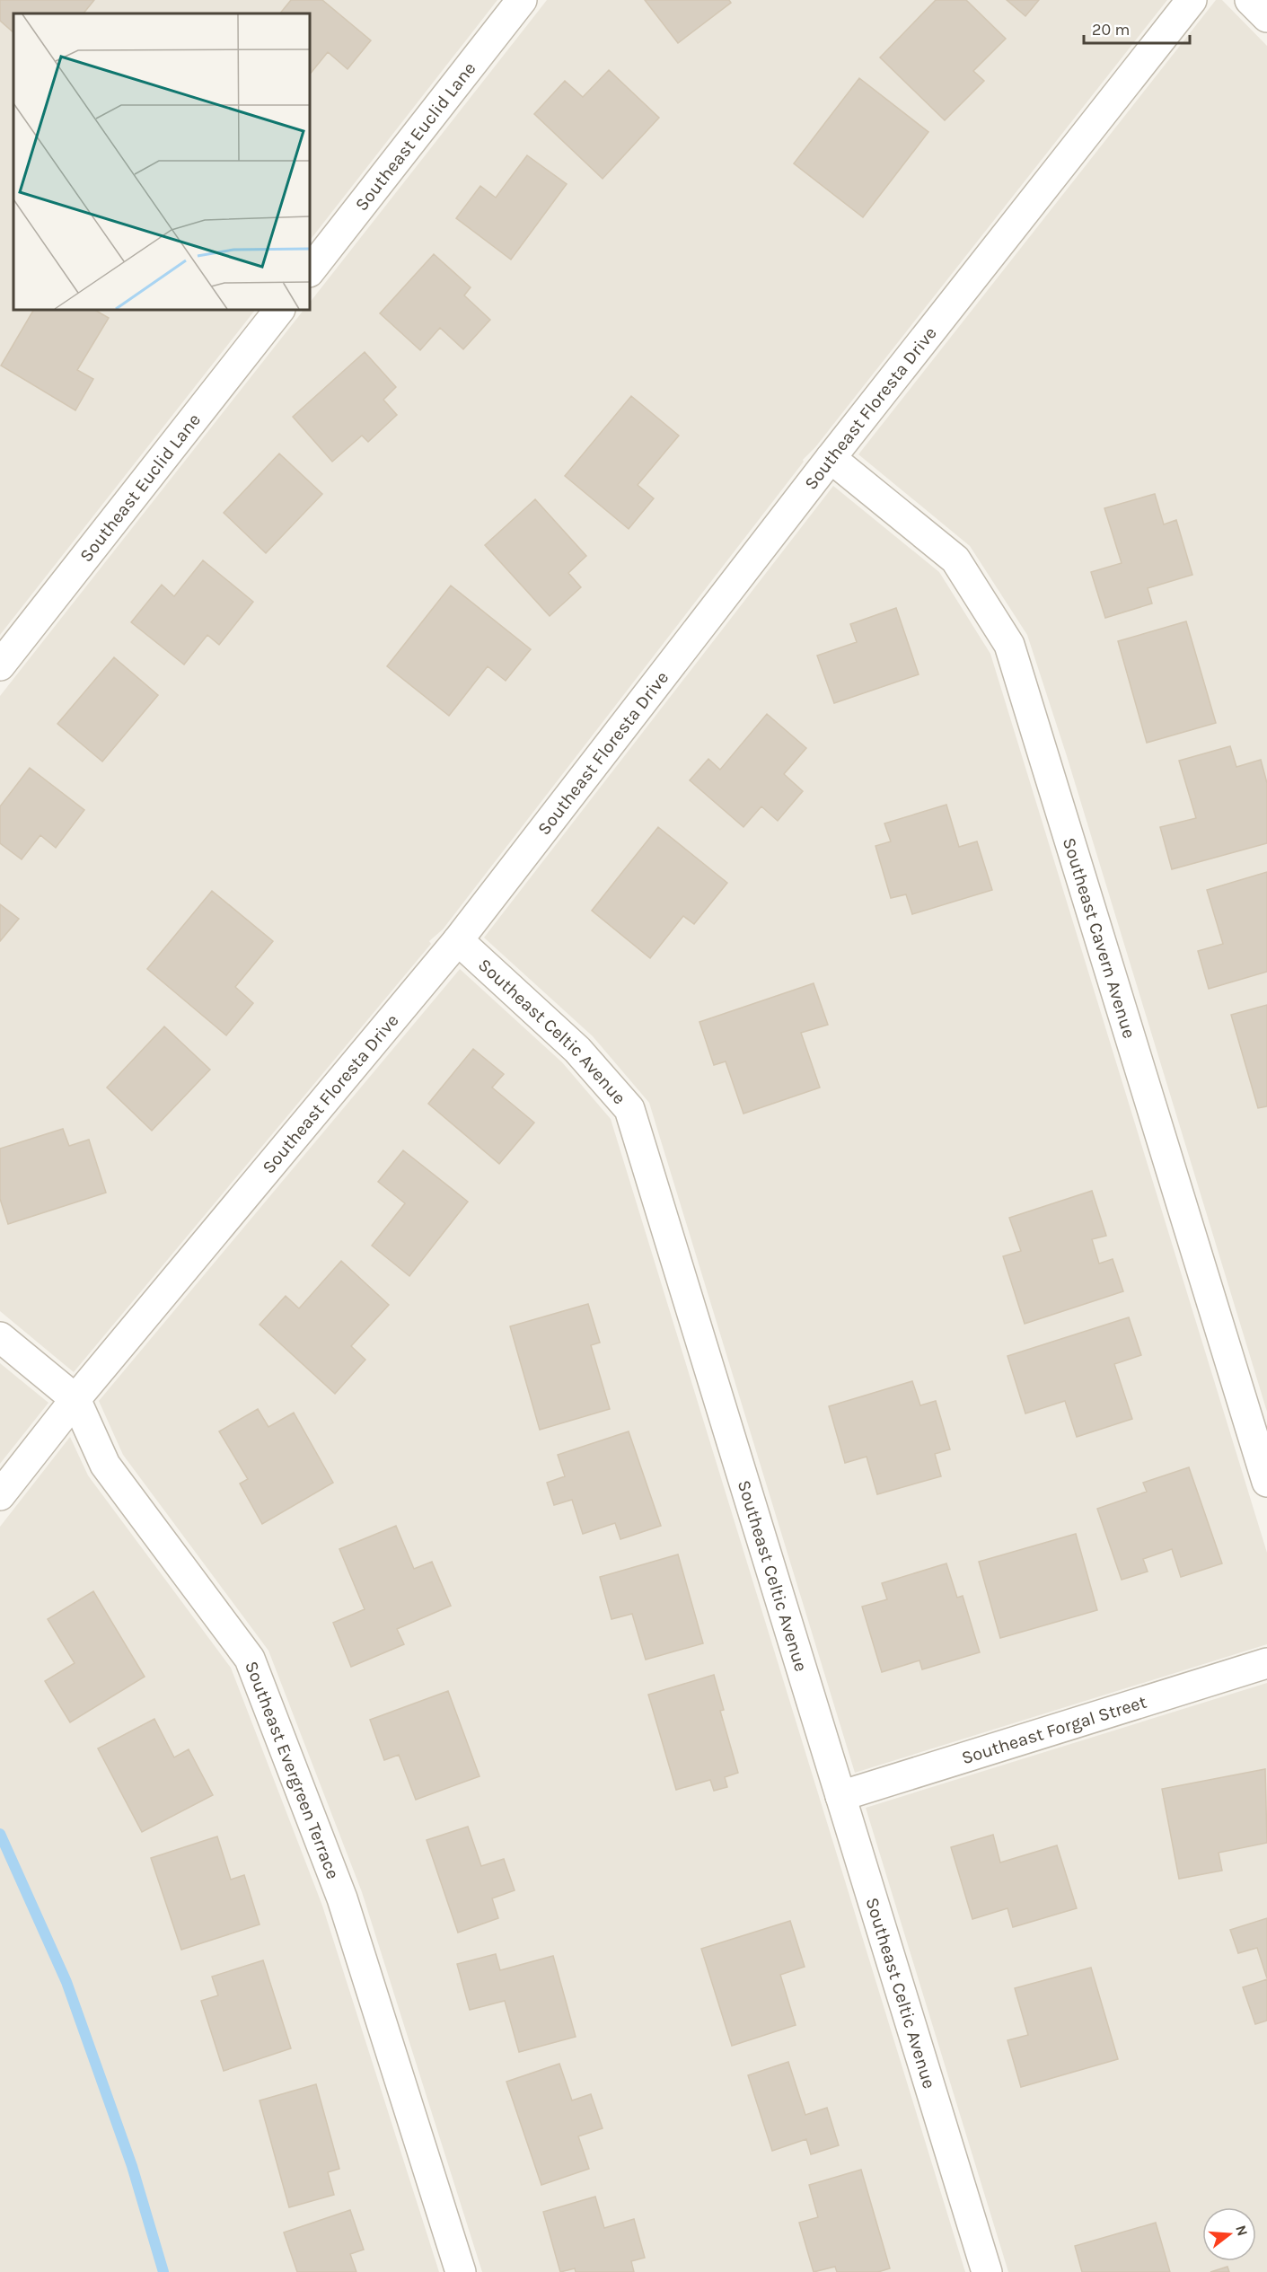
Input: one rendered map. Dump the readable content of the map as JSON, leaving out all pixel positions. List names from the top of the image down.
{
  "streets": {
    "street": [
      "Southeast Euclid Lane",
      "Southeast Floresta Drive",
      "Southeast Cavern Avenue",
      "Southeast Celtic Avenue",
      "Southeast Forgal Street",
      "Southeast Evergreen Terrace"
    ]
  },
  "crossings": [
    ["Southeast Floresta Drive", "Southeast Cavern Avenue"],
    ["Southeast Floresta Drive", "Southeast Celtic Avenue"],
    ["Southeast Floresta Drive", "Southeast Evergreen Terrace"],
    ["Southeast Celtic Avenue", "Southeast Forgal Street"]
  ],
  "scale_bar": "20 m",
  "north": "right"
}
